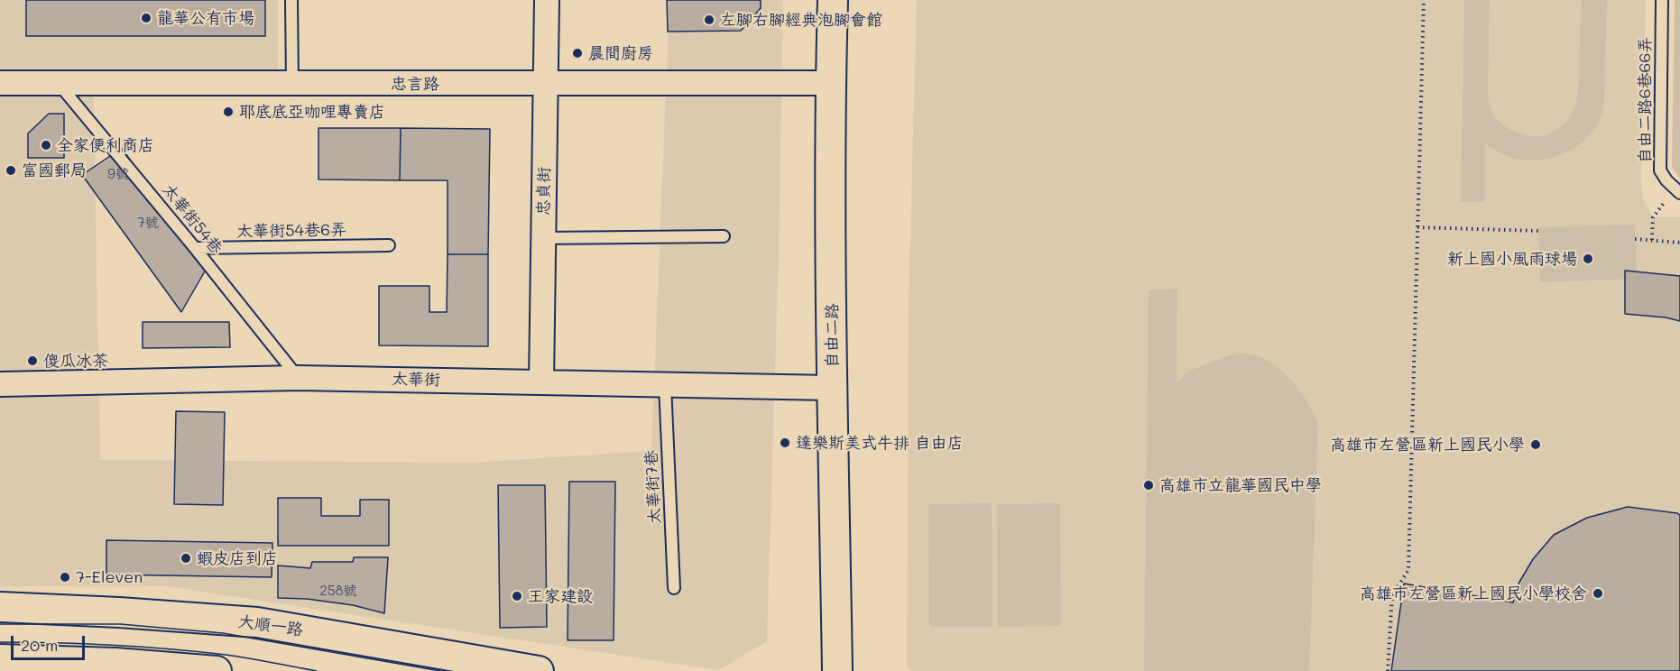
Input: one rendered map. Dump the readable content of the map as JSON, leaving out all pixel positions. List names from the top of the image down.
{
  "streets": {
    "street": [
      "忠言路",
      "忠貞街",
      "自由二路",
      "太華街",
      "大順一路"
    ],
    "lane": [
      "自由二路6巷66弄",
      "太華街54巷",
      "太華街54巷6弄",
      "太華街7巷"
    ]
  },
  "crossings": [
    ["忠言路", "忠貞街"],
    ["忠言路", "太華街54巷"],
    ["忠言路", "自由二路"],
    ["忠貞街", "太華街"],
    ["太華街54巷", "太華街54巷6弄"],
    ["太華街54巷", "太華街"],
    ["自由二路", "太華街"],
    ["太華街", "太華街7巷"]
  ],
  "places": [
    "龍華公有市場",
    "左腳右腳經典泡腳會館",
    "晨間廚房",
    "耶底底亞咖哩專賣店",
    "全家便利商店",
    "富國郵局",
    "新上國小風雨球場",
    "傻瓜冰茶",
    "達樂斯美式牛排 自由店",
    "高雄市左營區新上國民小學",
    "高雄市立龍華國民中學",
    "蝦皮店到店",
    "7-Eleven",
    "高雄市左營區新上國民小學校舍",
    "王家建設"
  ],
  "house_numbers": ["9號", "7號", "258號"],
  "scale_bar": "20 m"
}
